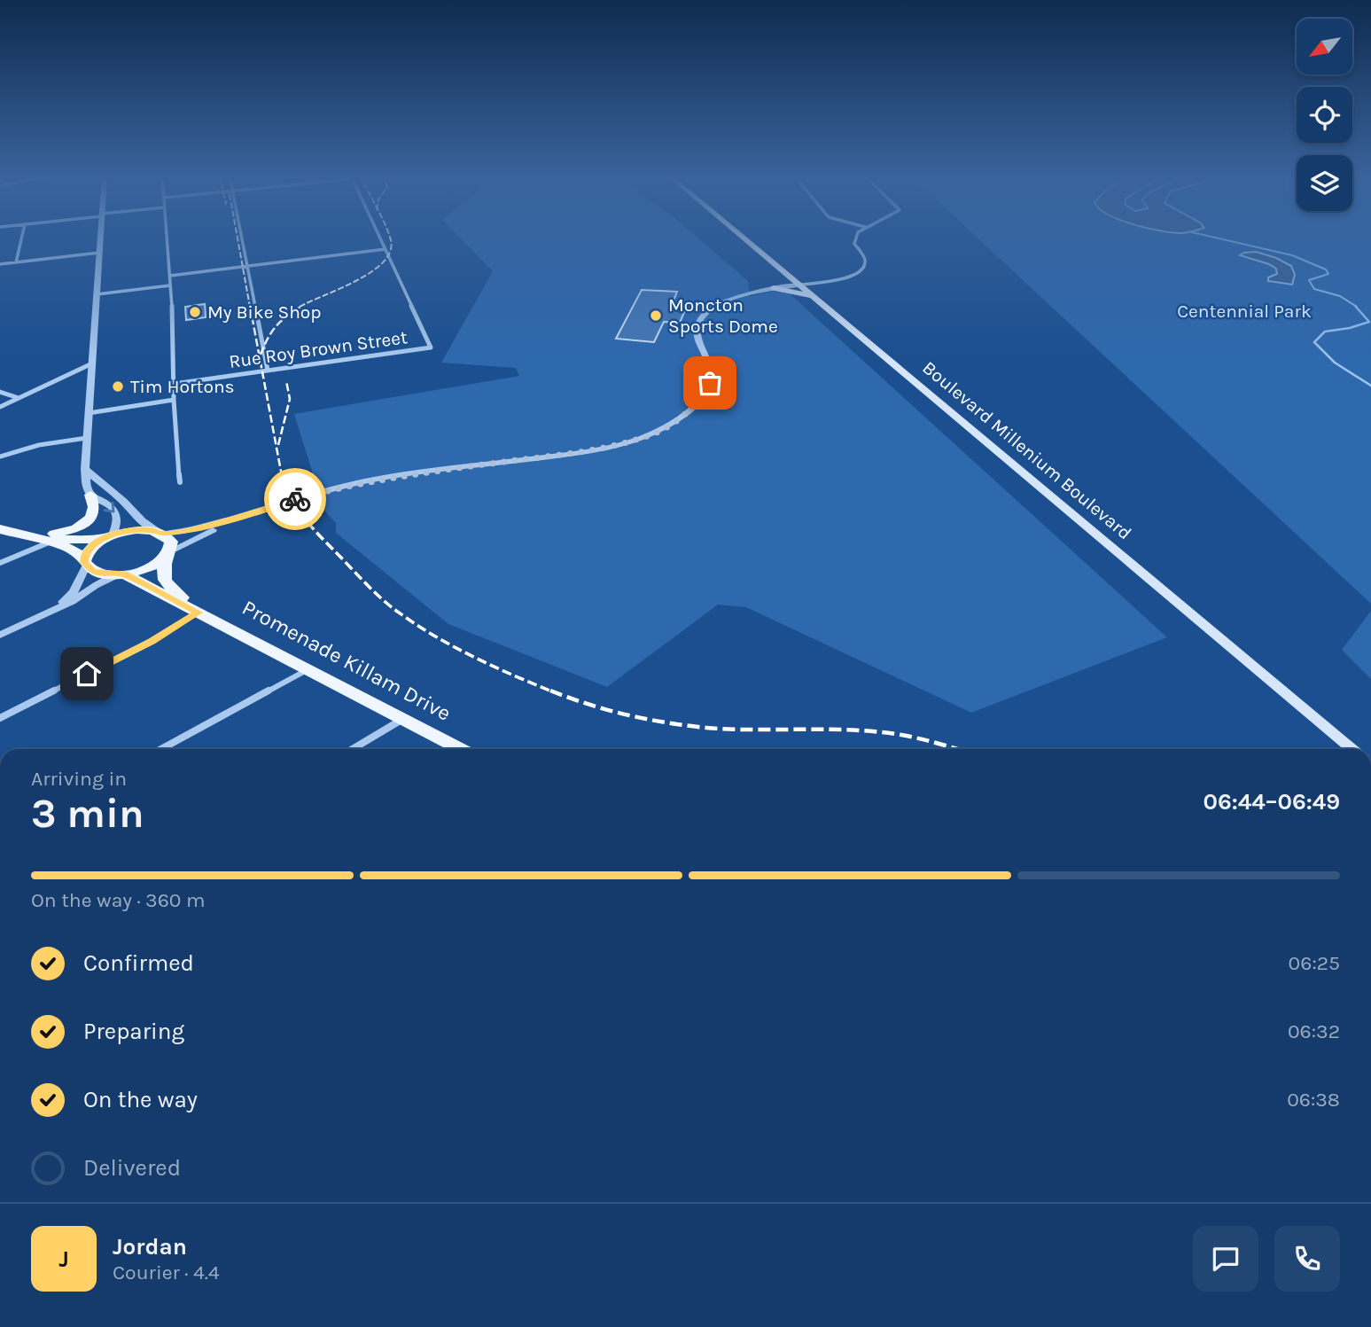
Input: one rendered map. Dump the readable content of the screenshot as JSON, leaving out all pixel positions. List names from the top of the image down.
{
  "streets": {
    "main road": ["Boulevard Millenium Boulevard", "Promenade Killam Drive"],
    "street": ["Rue Roy Brown Street"]
  },
  "parks": ["Centennial Park"],
  "places": ["My Bike Shop", "Moncton Sports Dome", "Tim Hortons"],
  "north": "bottom left",
  "page": {
    "heading": ["3 min", "Arriving in", "06:44–06:49"],
    "panel": ["Jordan", "Courier · 4.4"],
    "bar": "On the way · 360 m",
    "list": [
      ["Confirmed", "06:25"],
      ["Preparing", "06:32"],
      ["On the way", "06:38"],
      "Delivered"
    ],
    "round": "J"
  }
}
